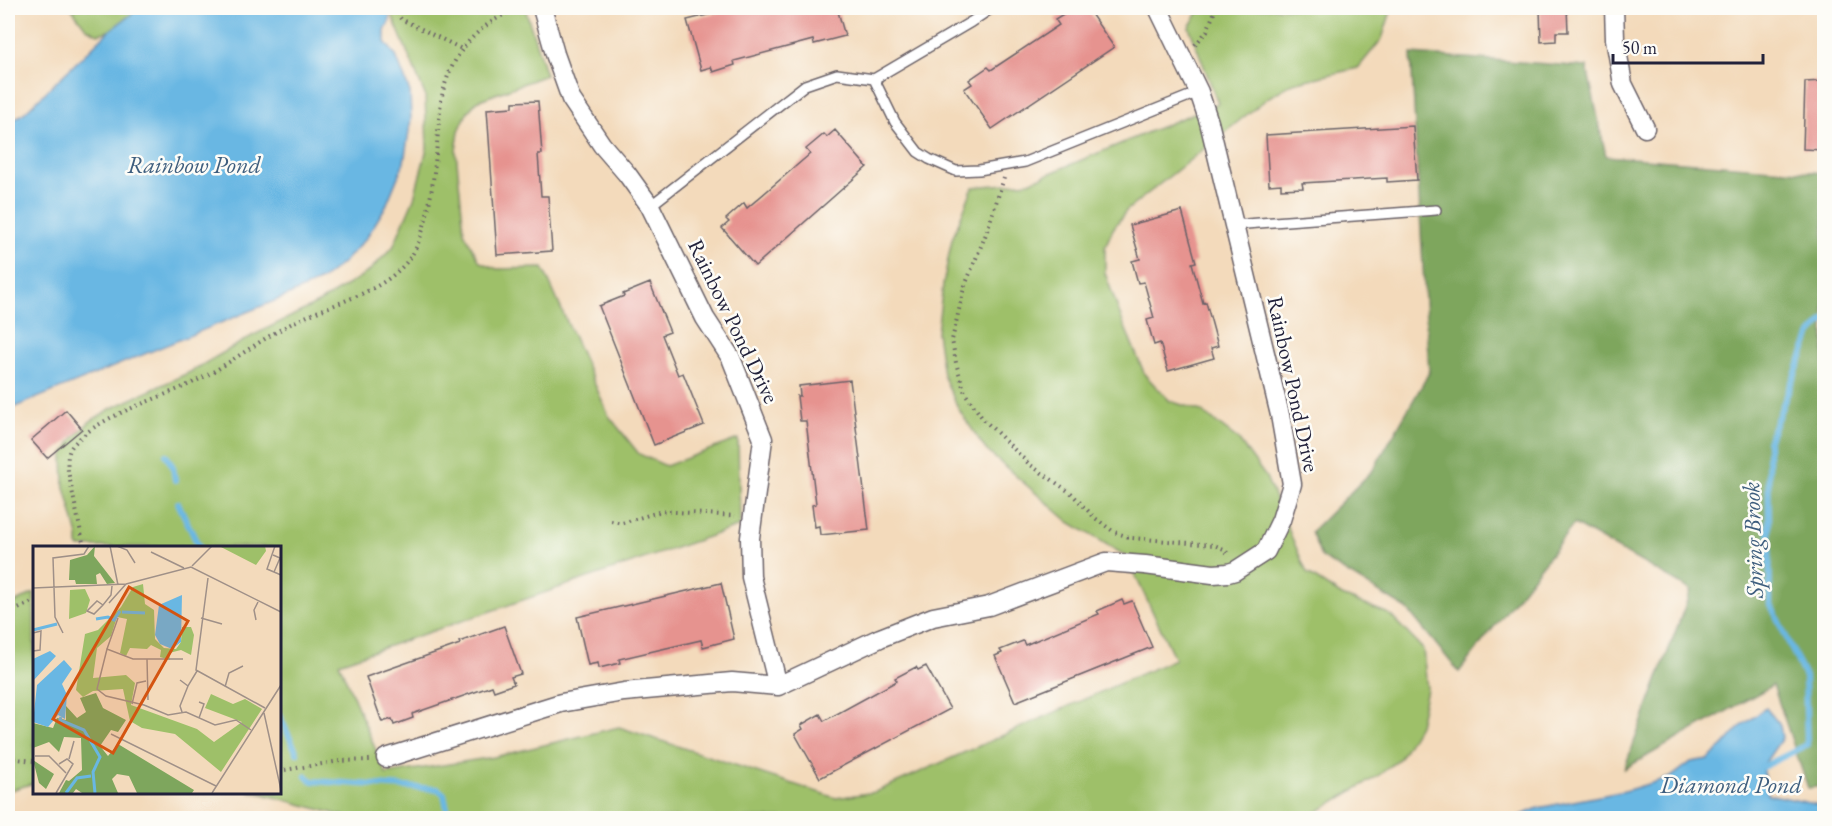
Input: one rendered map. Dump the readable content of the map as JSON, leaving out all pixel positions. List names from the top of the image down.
{
  "streets": {
    "street": ["Rainbow Pond Drive"]
  },
  "water": ["Rainbow Pond", "Spring Brook", "Diamond Pond"],
  "scale_bar": "50 m"
}
